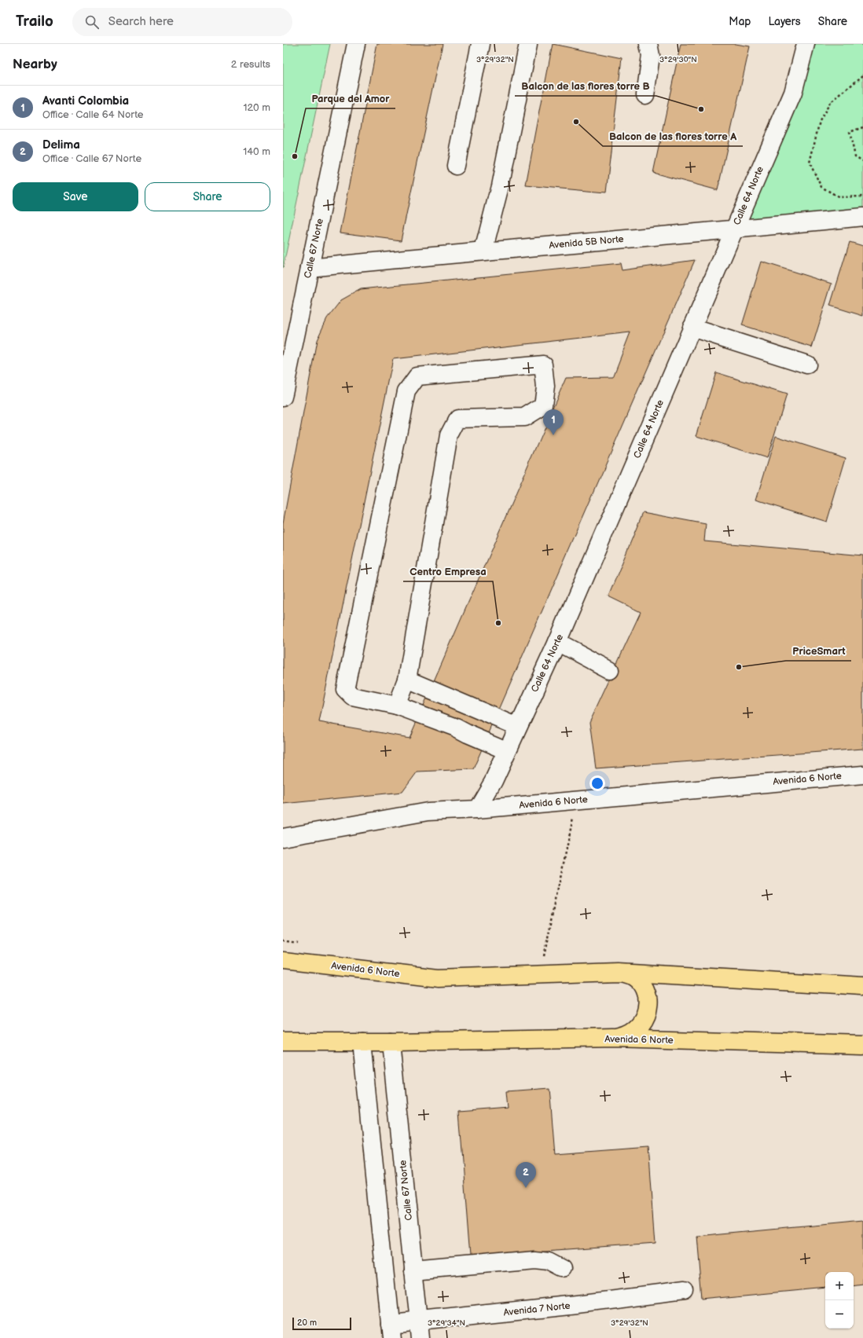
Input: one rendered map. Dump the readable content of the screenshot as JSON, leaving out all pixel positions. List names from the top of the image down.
{
  "streets": {
    "main road": ["Avenida 6 Norte"],
    "street": [
      "Calle 64 Norte",
      "Avenida 5B Norte",
      "Calle 67 Norte",
      "Avenida 7 Norte"
    ]
  },
  "crossings": [
    ["Calle 64 Norte", "Avenida 5B Norte"],
    ["Calle 64 Norte", "Avenida 6 Norte"],
    ["Avenida 5B Norte", "Calle 67 Norte"],
    ["Calle 67 Norte", "Avenida 6 Norte"],
    ["Calle 67 Norte", "Avenida 7 Norte"]
  ],
  "places": [
    "Balcon de las flores torre B",
    "Balcon de las flores torre A",
    "Parque del Amor",
    "Centro Empresa",
    "PriceSmart"
  ],
  "scale_bar": "20 m",
  "page": {
    "header": "Trailo",
    "search": "Search here",
    "nav": ["Map", "Layers", "Share"],
    "heading": ["Nearby", "2 results"],
    "list": [
      {
        "mark": "1",
        "name": "Avanti Colombia",
        "note": "Office · Calle 64 Norte",
        "value": "120 m"
      },
      {
        "mark": "2",
        "name": "Delima",
        "note": "Office · Calle 67 Norte",
        "value": "140 m"
      }
    ],
    "buttons": ["Save", "Share"],
    "pins": ["1", "2"],
    "map_buttons": ["+", "−"],
    "scale": "20 m"
  },
  "coordinates": ["3°29'32\"N", "3°29'30\"N", "3°29'34\"N"]
}
